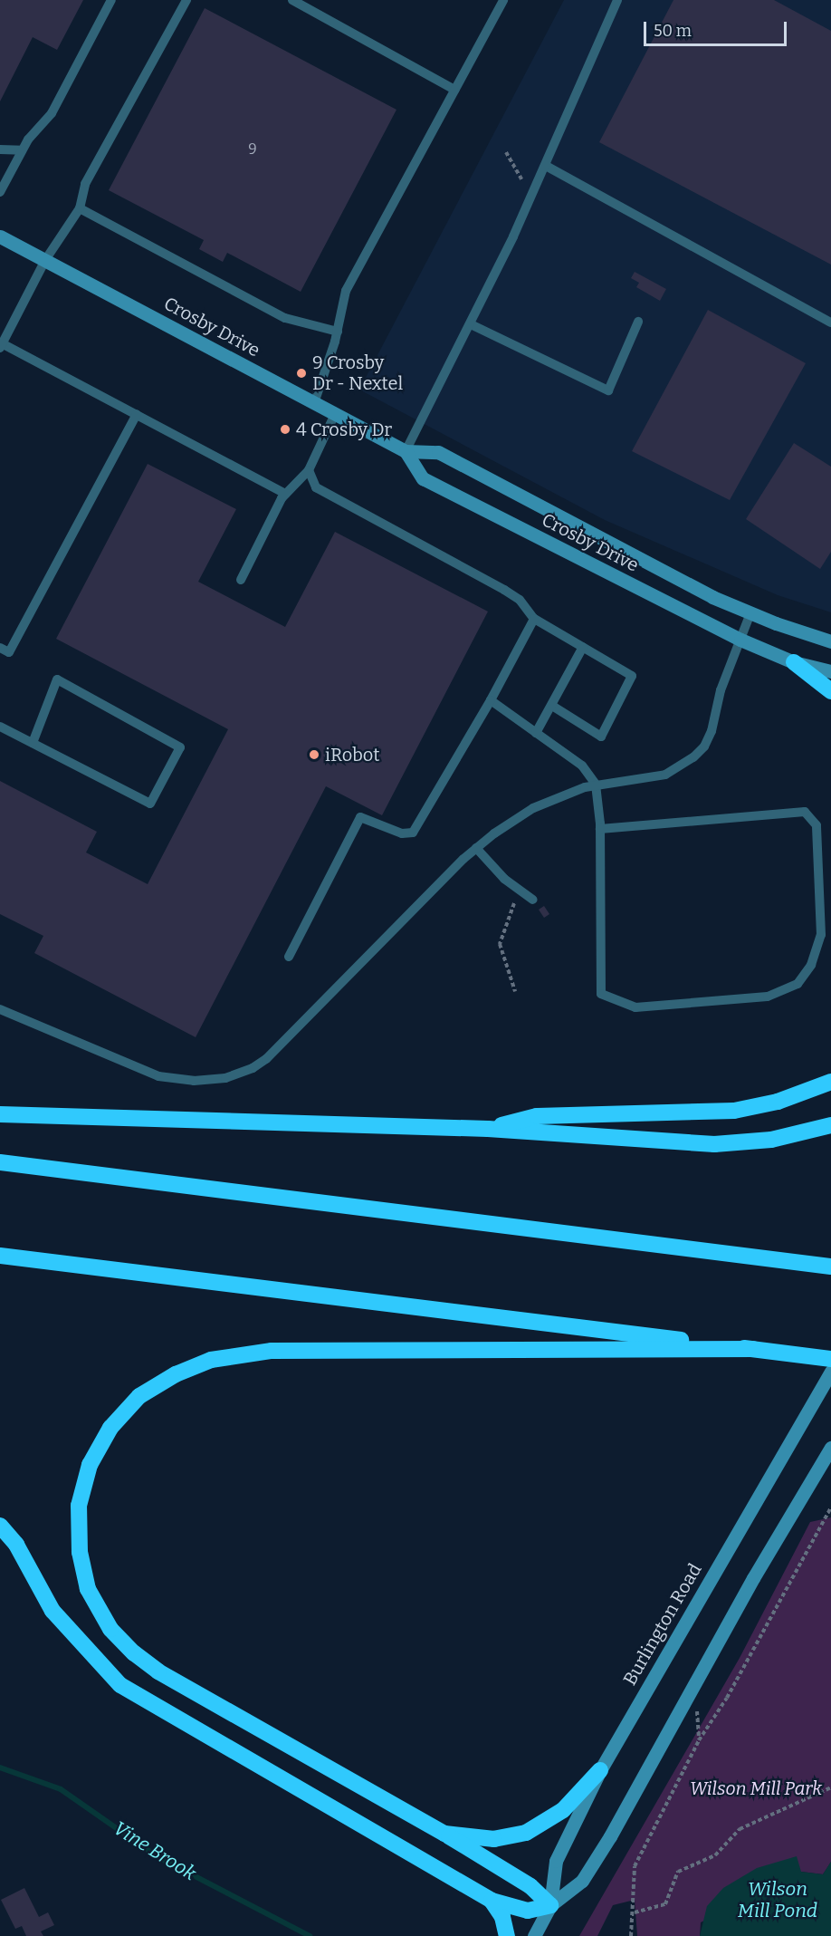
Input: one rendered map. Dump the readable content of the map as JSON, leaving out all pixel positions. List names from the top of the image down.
{
  "streets": {
    "main road": ["Crosby Drive", "Burlington Road"]
  },
  "water": ["Vine Brook", "Wilson Mill Pond"],
  "parks": ["Wilson Mill Park"],
  "places": ["9 Crosby Dr - Nextel", "4 Crosby Dr", "iRobot"],
  "house_numbers": ["9"],
  "scale_bar": "50 m"
}
